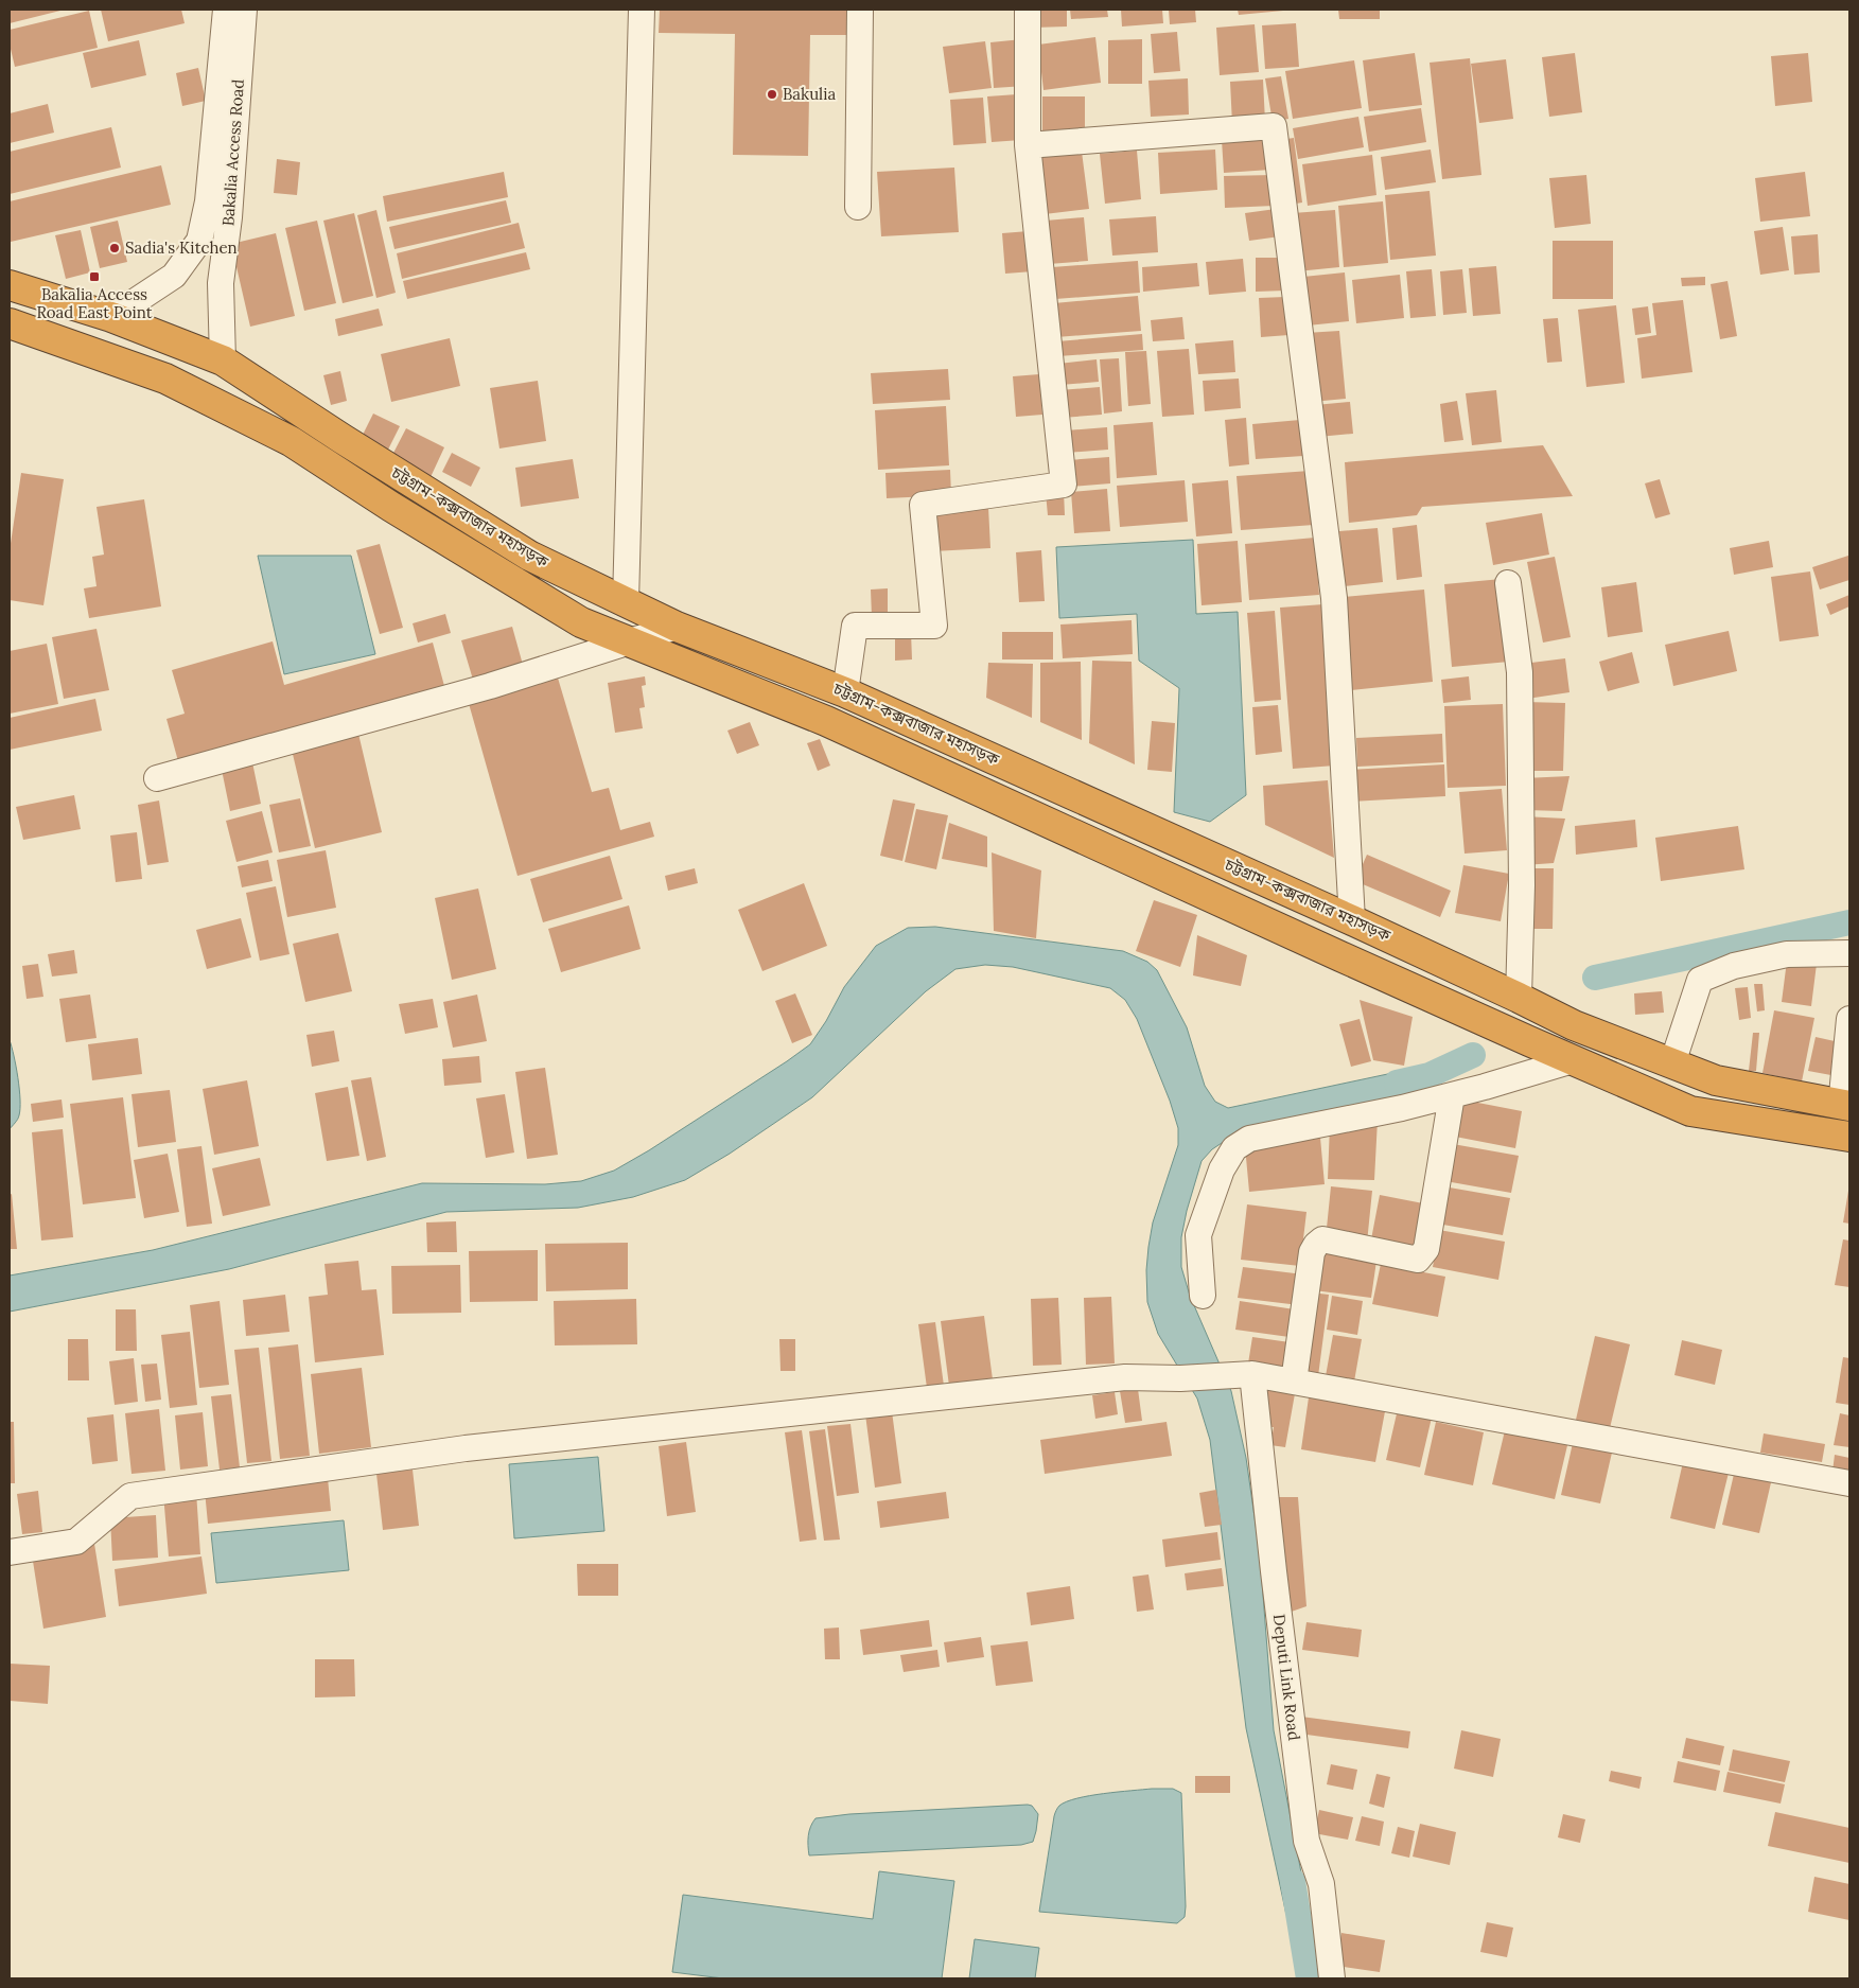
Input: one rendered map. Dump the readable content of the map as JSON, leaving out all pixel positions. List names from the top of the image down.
{
  "streets": {
    "highway": ["চট্টগ্রাম-কক্সবাজার মহাসড়ক"],
    "street": ["Bakalia Access Road", "Deputi Link Road"]
  },
  "crossings": [
    ["Bakalia Access Road", "চট্টগ্রাম-কক্সবাজার মহাসড়ক"]
  ],
  "places": {
    "other": ["Bakulia", "Sadia's Kitchen"],
    "transit": ["Bakalia Access Road East Point"]
  }
}
